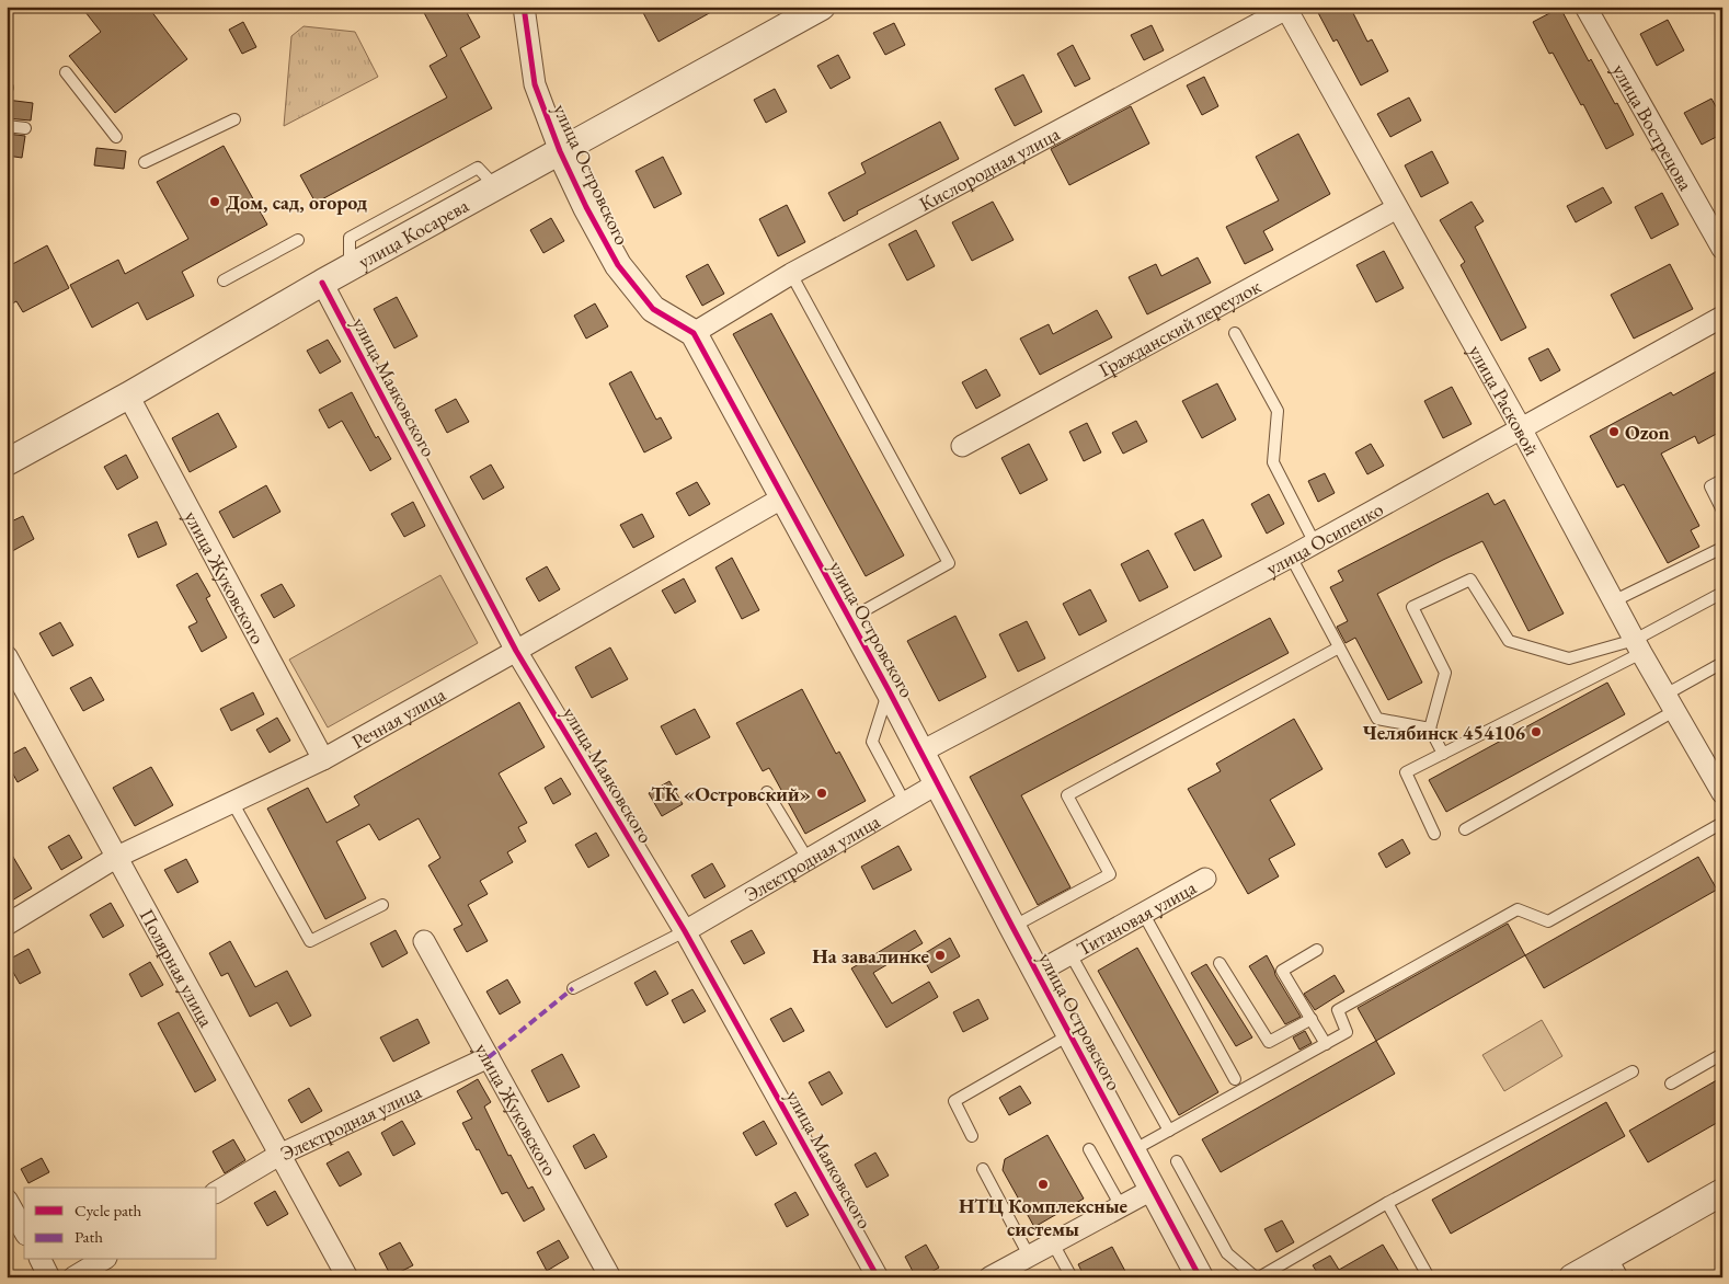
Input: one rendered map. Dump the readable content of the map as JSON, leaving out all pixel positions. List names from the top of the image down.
{
  "streets": {
    "street": [
      "улица Вострецова",
      "Кислородная улица",
      "улица Островского",
      "улица Косарева",
      "Гражданский переулок",
      "улица Маяковского",
      "улица Расковой",
      "улица Осипенко",
      "улица Жуковского",
      "Речная улица",
      "Электродная улица",
      "Титановая улица",
      "Полярная улица"
    ]
  },
  "crossings": [
    ["Кислородная улица", "улица Островского"],
    ["Кислородная улица", "улица Расковой"],
    ["улица Островского", "улица Косарева"],
    ["улица Островского", "улица Осипенко"],
    ["улица Островского", "Речная улица"],
    ["улица Островского", "Электродная улица"],
    ["улица Островского", "Титановая улица"],
    ["улица Косарева", "улица Маяковского"],
    ["улица Косарева", "улица Жуковского"],
    ["Гражданский переулок", "улица Расковой"],
    ["улица Маяковского", "Речная улица"],
    ["улица Маяковского", "Электродная улица"],
    ["улица Расковой", "улица Осипенко"],
    ["улица Жуковского", "Речная улица"],
    ["улица Жуковского", "Электродная улица"],
    ["Речная улица", "Полярная улица"],
    ["Электродная улица", "Полярная улица"]
  ],
  "places": [
    "Дом, сад, огород",
    "Ozon",
    "Челябинск 454106",
    "ТК «Островский»",
    "На завалинке",
    "НТЦ Комплексные системы"
  ],
  "legend": ["Cycle path", "Path"]
}
